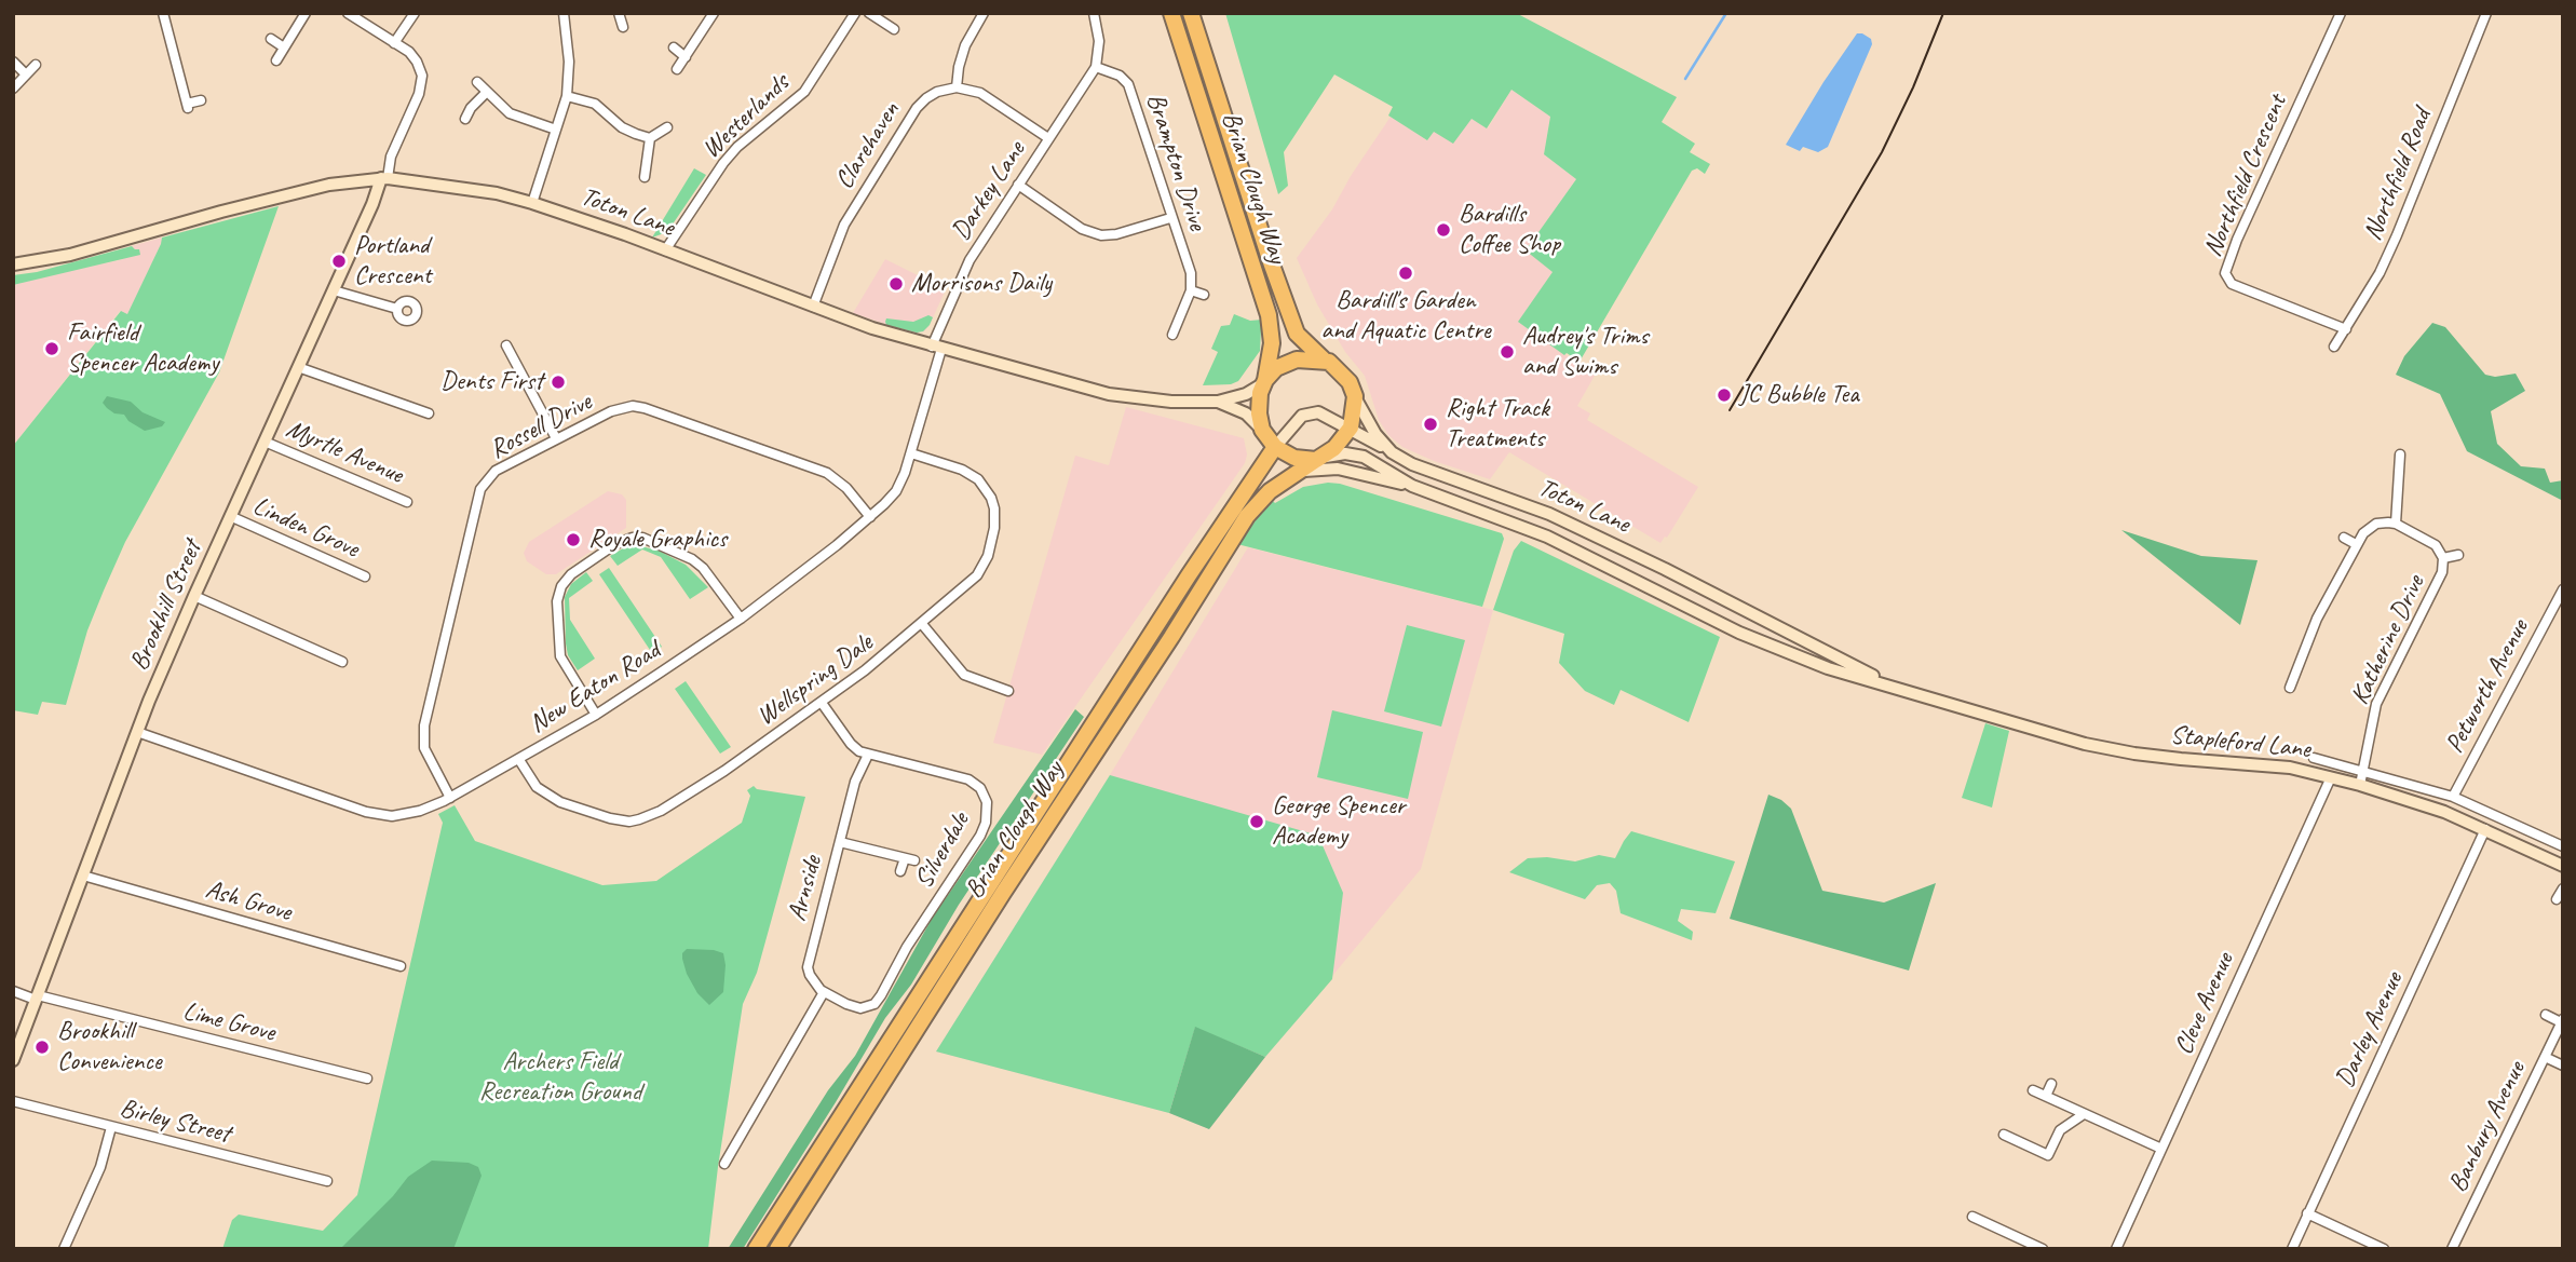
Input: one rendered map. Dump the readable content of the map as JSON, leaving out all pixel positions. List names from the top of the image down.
{
  "streets": {
    "highway": ["Brian Clough Way"],
    "main road": ["Toton Lane", "Brookhill Street", "Stapleford Lane"],
    "street": [
      "Westerlands",
      "Clarehaven",
      "Brampton Drive",
      "Northfield Road",
      "Northfield Crescent",
      "Darkey Lane",
      "Rossell Drive",
      "Myrtle Avenue",
      "Linden Grove",
      "Katherine Drive",
      "Wellspring Dale",
      "Petworth Avenue",
      "New Eaton Road",
      "Silverdale",
      "Arnside",
      "Ash Grove",
      "Cleve Avenue",
      "Lime Grove",
      "Darley Avenue",
      "Birley Street",
      "Banbury Avenue"
    ]
  },
  "crossings": [
    ["Westerlands", "Toton Lane"],
    ["Clarehaven", "Toton Lane"],
    ["Brampton Drive", "Darkey Lane"],
    ["Northfield Road", "Northfield Crescent"],
    ["Brian Clough Way", "Toton Lane"],
    ["Darkey Lane", "Toton Lane"],
    ["Darkey Lane", "New Eaton Road"],
    ["Toton Lane", "Brookhill Street"],
    ["Toton Lane", "New Eaton Road"],
    ["Toton Lane", "Stapleford Lane"],
    ["Rossell Drive", "New Eaton Road"],
    ["Myrtle Avenue", "Brookhill Street"],
    ["Linden Grove", "Brookhill Street"],
    ["Brookhill Street", "New Eaton Road"],
    ["Brookhill Street", "Ash Grove"],
    ["Brookhill Street", "Lime Grove"],
    ["Katherine Drive", "Stapleford Lane"],
    ["Wellspring Dale", "New Eaton Road"],
    ["Wellspring Dale", "Silverdale"],
    ["Petworth Avenue", "Stapleford Lane"],
    ["Stapleford Lane", "Cleve Avenue"],
    ["Stapleford Lane", "Darley Avenue"],
    ["Silverdale", "Arnside"]
  ],
  "parks": ["Archers Field Recreation Ground"],
  "places": [
    "Bardills Coffee Shop",
    "Portland Crescent",
    "Bardill's Garden and Aquatic Centre",
    "Morrisons Daily",
    "Fairfield Spencer Academy",
    "Audrey's Trims and Swims",
    "Dents First",
    "JC Bubble Tea",
    "Right Track Treatments",
    "Royale Graphics",
    "George Spencer Academy",
    "Brookhill Convenience"
  ]
}
